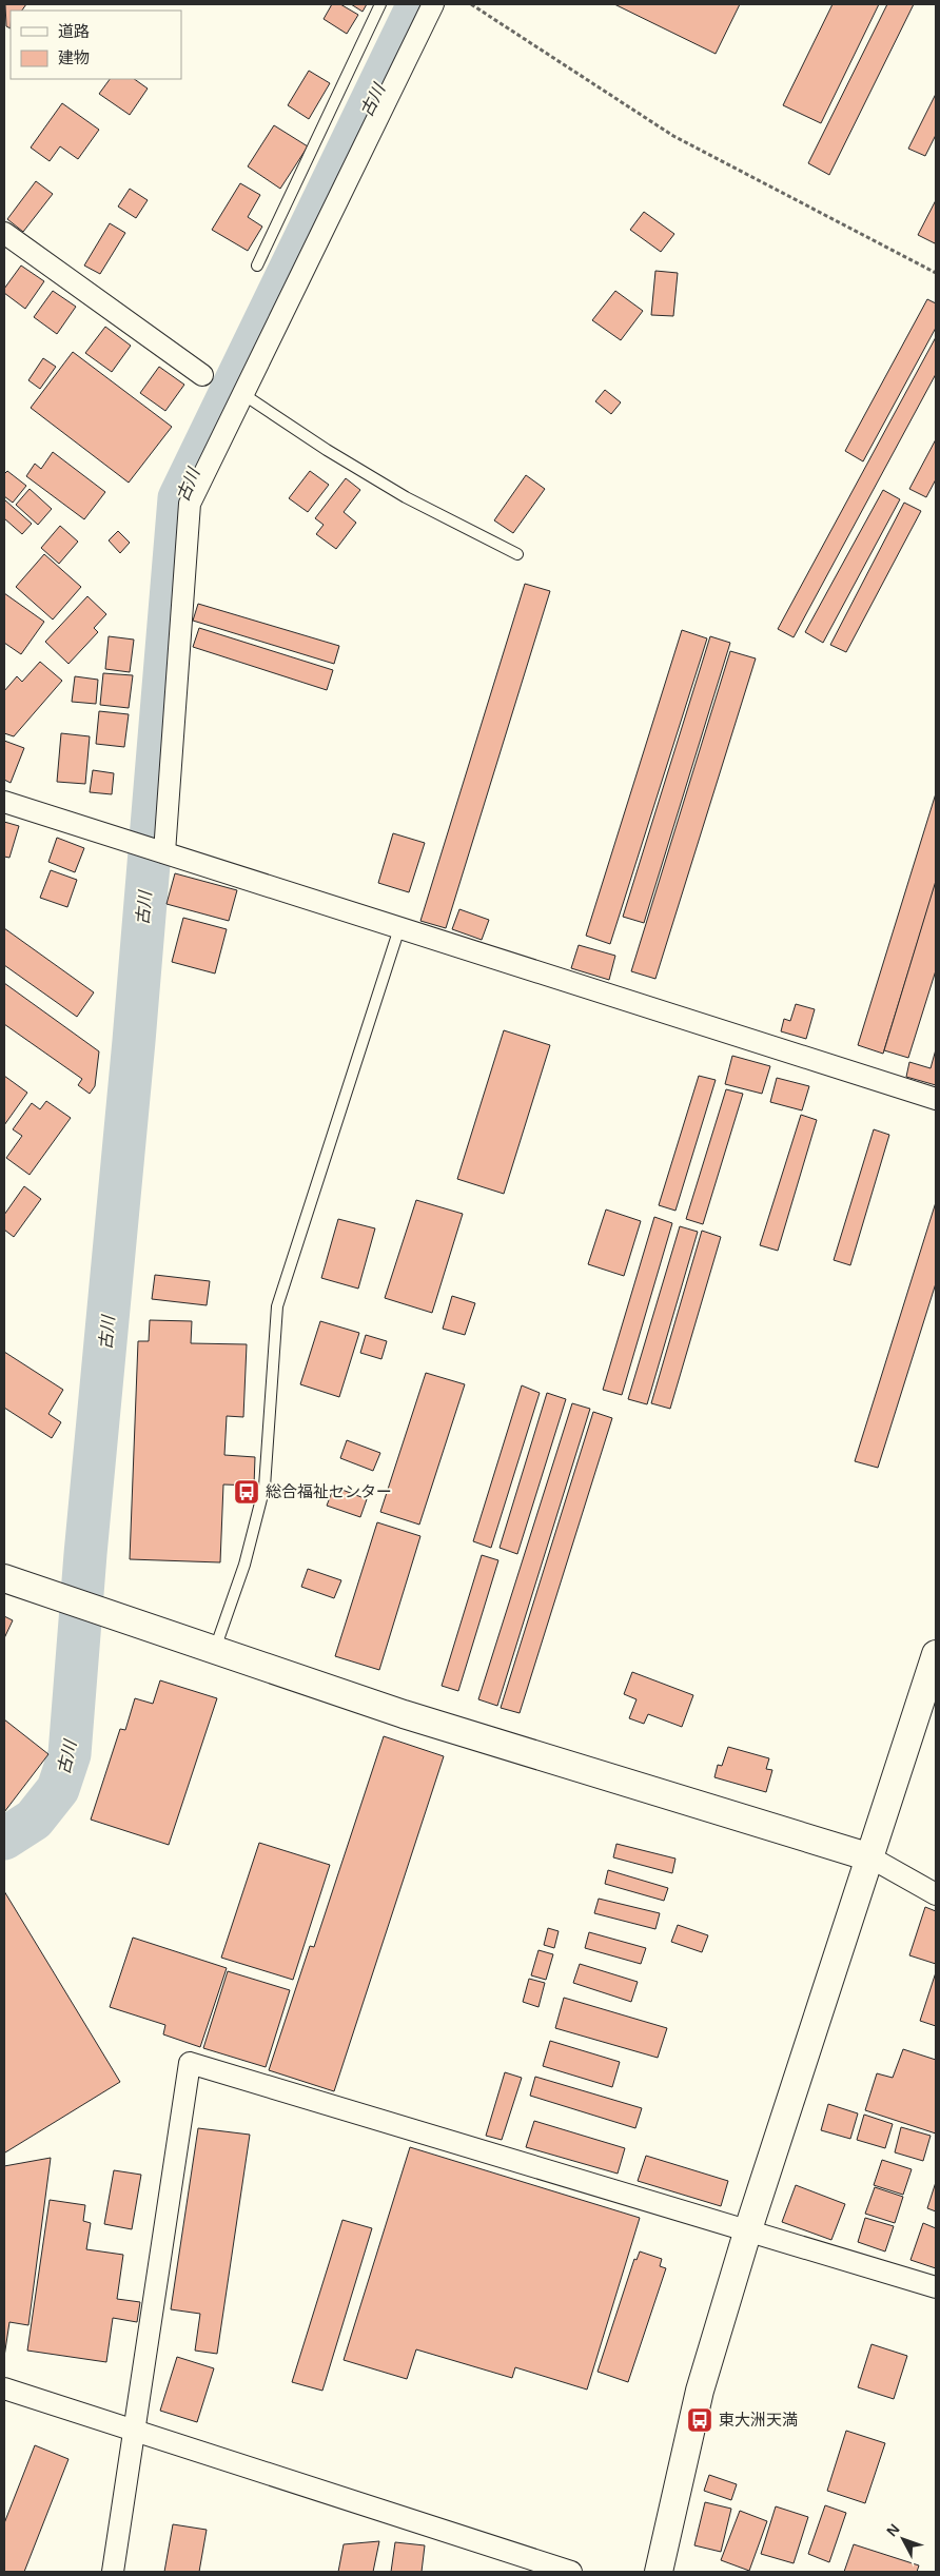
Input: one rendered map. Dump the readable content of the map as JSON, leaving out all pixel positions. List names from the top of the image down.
{
  "water": ["古川"],
  "places": {
    "bus stop": ["総合福祉センター", "東大洲天満"]
  },
  "legend": ["道路", "建物"],
  "north": "top left"
}
